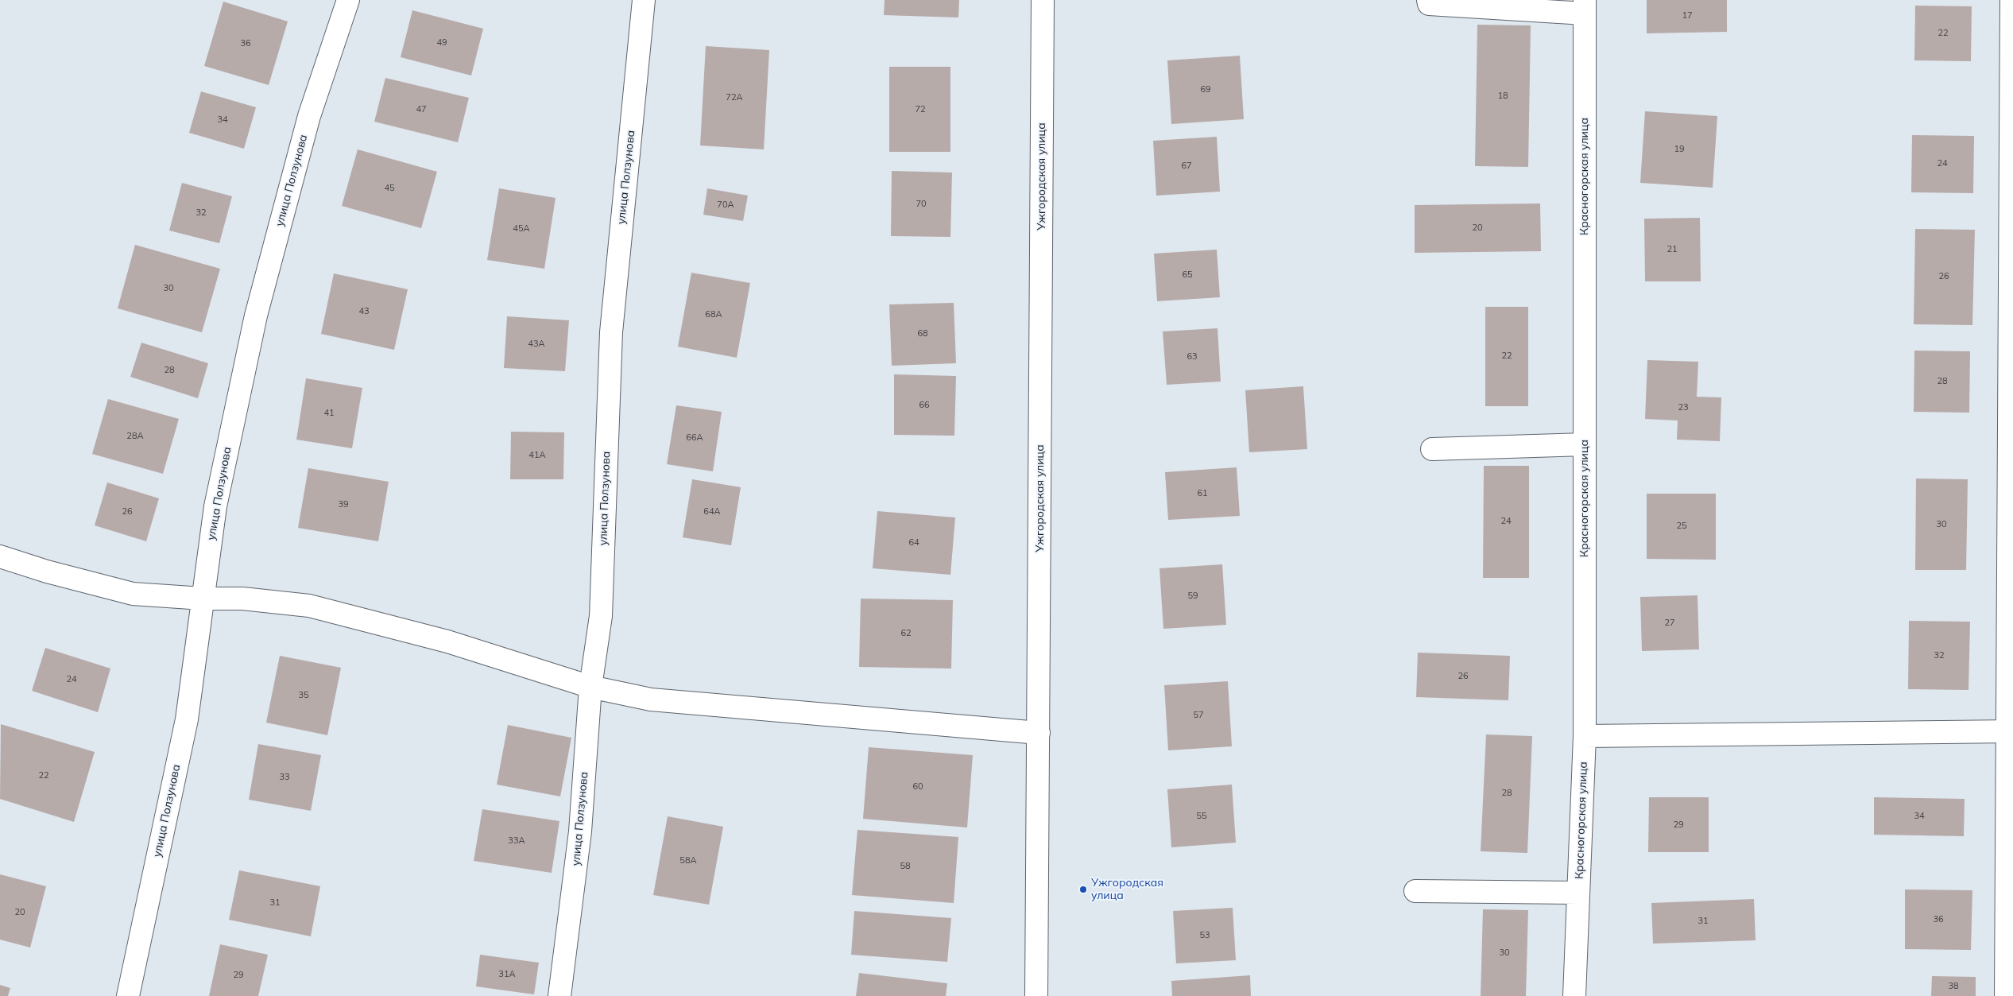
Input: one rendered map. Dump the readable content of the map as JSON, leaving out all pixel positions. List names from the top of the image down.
{
  "streets": {
    "street": ["Ужгородская улица", "Красногорская улица", "улица Ползунова"]
  },
  "places": ["Ужгородская улица"],
  "house_numbers": [
    "17",
    "22",
    "49",
    "36",
    "69",
    "18",
    "72А",
    "47",
    "72",
    "34",
    "19",
    "24",
    "67",
    "45",
    "70",
    "70А",
    "32",
    "20",
    "45А",
    "21",
    "65",
    "26",
    "30",
    "43",
    "68А",
    "68",
    "43А",
    "22",
    "63",
    "28",
    "28",
    "66",
    "23",
    "41",
    "28А",
    "66А",
    "41А",
    "61",
    "39",
    "26",
    "64А",
    "24",
    "30",
    "25",
    "64",
    "59",
    "27",
    "62",
    "32",
    "26",
    "24",
    "35",
    "57",
    "22",
    "33",
    "60",
    "28",
    "55",
    "34",
    "29",
    "33А",
    "58А",
    "58",
    "31",
    "20",
    "36",
    "31",
    "53",
    "30",
    "31А",
    "29",
    "38"
  ]
}
